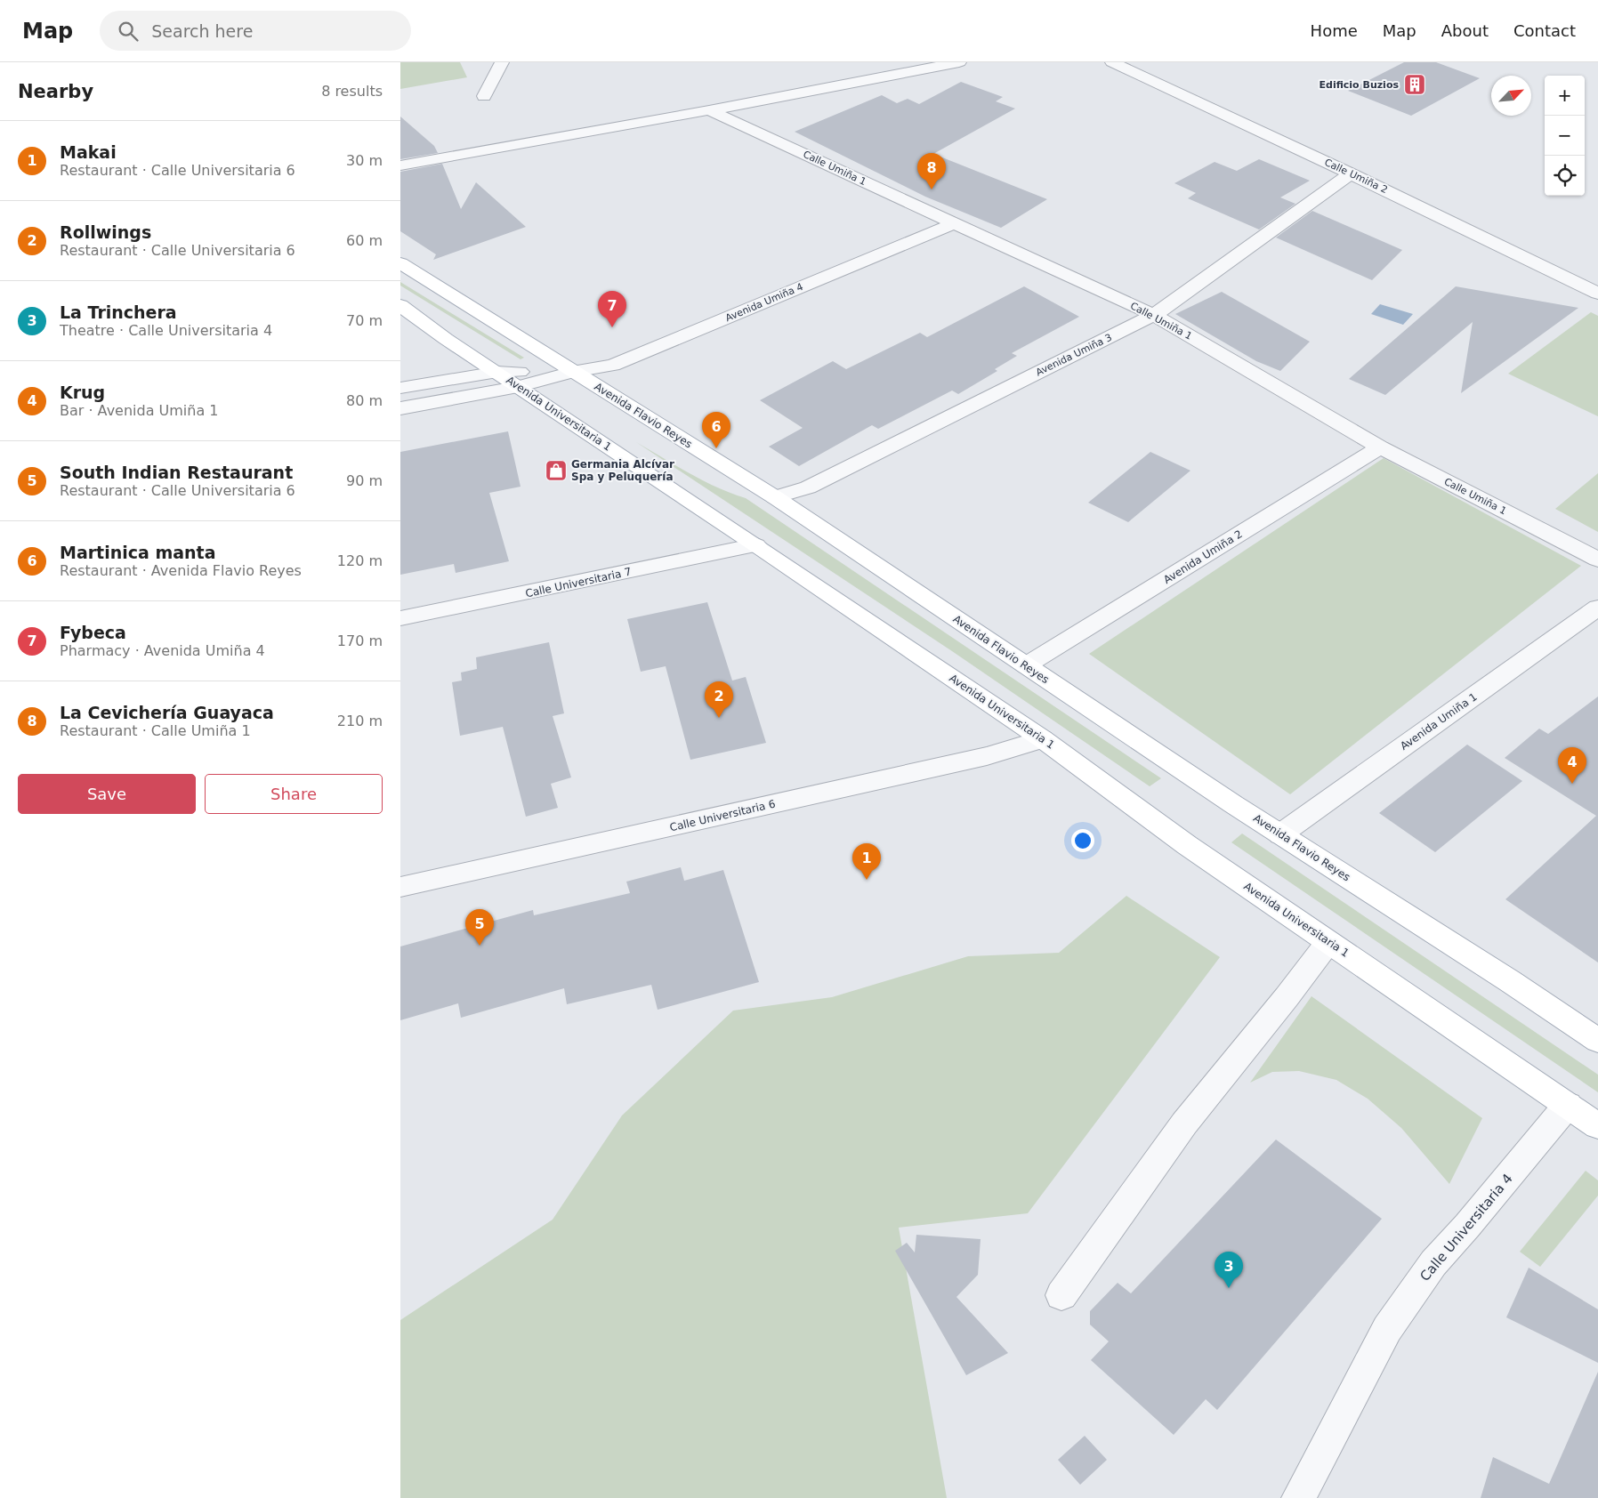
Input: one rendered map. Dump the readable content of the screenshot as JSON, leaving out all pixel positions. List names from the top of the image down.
{
  "streets": {
    "main road": ["Avenida Universitaria 1", "Avenida Flavio Reyes"],
    "street": [
      "Calle Umiña 1",
      "Calle Umiña 2",
      "Avenida Umiña 4",
      "Avenida Umiña 3",
      "Avenida Umiña 2",
      "Calle Universitaria 7",
      "Avenida Umiña 1",
      "Calle Universitaria 6",
      "Calle Universitaria 4"
    ]
  },
  "crossings": [
    ["Calle Umiña 1", "Avenida Umiña 4"],
    ["Calle Umiña 1", "Avenida Umiña 3"],
    ["Calle Umiña 1", "Avenida Umiña 2"],
    ["Calle Umiña 2", "Avenida Umiña 3"],
    ["Avenida Umiña 4", "Avenida Flavio Reyes"],
    ["Avenida Umiña 3", "Avenida Flavio Reyes"],
    ["Avenida Universitaria 1", "Calle Universitaria 7"],
    ["Avenida Universitaria 1", "Calle Universitaria 6"],
    ["Avenida Universitaria 1", "Calle Universitaria 4"],
    ["Avenida Flavio Reyes", "Avenida Umiña 2"],
    ["Avenida Flavio Reyes", "Avenida Umiña 1"]
  ],
  "places": {
    "building": ["Edificio Buzios"],
    "shop": ["Germania Alcívar Spa y Peluquería"]
  },
  "north": "top right",
  "page": {
    "header": "Map",
    "search": "Search here",
    "nav": [
      "Home",
      "Map",
      "About",
      "Contact"
    ],
    "heading": ["Nearby", "8 results"],
    "map_buttons": ["+", "−"],
    "list": [
      {
        "mark": "1",
        "name": "Makai",
        "note": "Restaurant · Calle Universitaria 6",
        "value": "30 m"
      },
      {
        "mark": "2",
        "name": "Rollwings",
        "note": "Restaurant · Calle Universitaria 6",
        "value": "60 m"
      },
      {
        "mark": "3",
        "name": "La Trinchera",
        "note": "Theatre · Calle Universitaria 4",
        "value": "70 m"
      },
      {
        "mark": "4",
        "name": "Krug",
        "note": "Bar · Avenida Umiña 1",
        "value": "80 m"
      },
      {
        "mark": "5",
        "name": "South Indian Restaurant",
        "note": "Restaurant · Calle Universitaria 6",
        "value": "90 m"
      },
      {
        "mark": "6",
        "name": "Martinica manta",
        "note": "Restaurant · Avenida Flavio Reyes",
        "value": "120 m"
      },
      {
        "mark": "7",
        "name": "Fybeca",
        "note": "Pharmacy · Avenida Umiña 4",
        "value": "170 m"
      },
      {
        "mark": "8",
        "name": "La Cevichería Guayaca",
        "note": "Restaurant · Calle Umiña 1",
        "value": "210 m"
      }
    ],
    "pins": [
      "8",
      "7",
      "6",
      "2",
      "4",
      "1",
      "5",
      "3"
    ],
    "buttons": ["Save", "Share"]
  }
}
